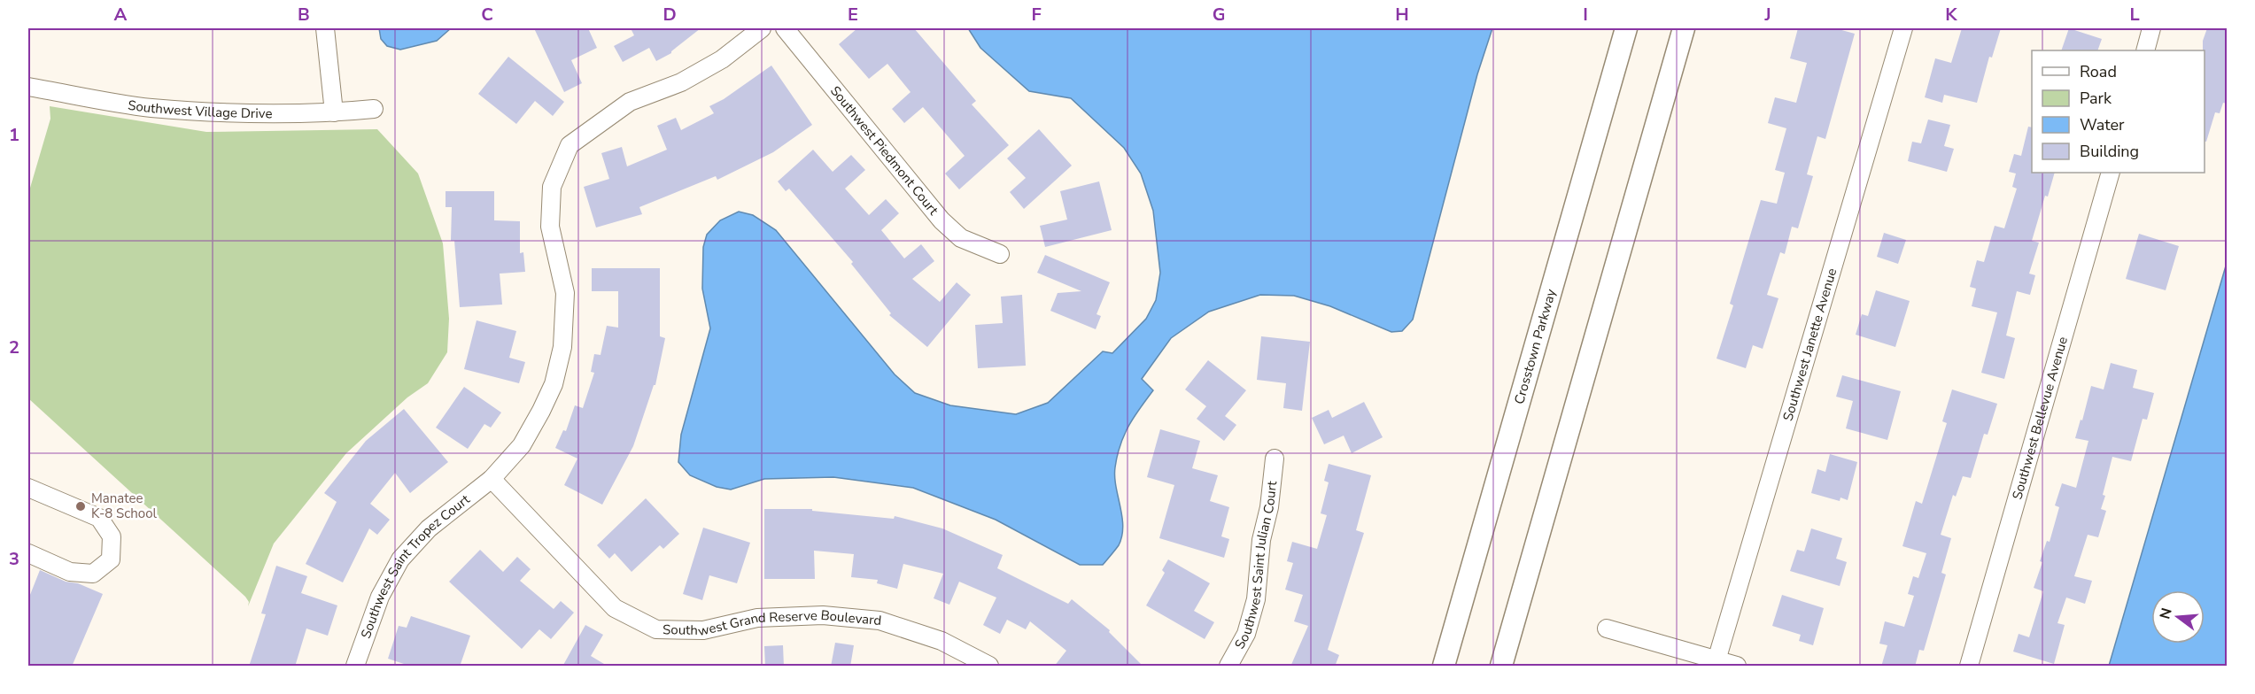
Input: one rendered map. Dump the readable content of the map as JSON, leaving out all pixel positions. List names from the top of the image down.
{
  "streets": {
    "main road": ["Crosstown Parkway"],
    "street": [
      "Southwest Village Drive",
      "Southwest Piedmont Court",
      "Southwest Janette Avenue",
      "Southwest Bellevue Avenue",
      "Southwest Saint Julian Court",
      "Southwest Saint Tropez Court",
      "Southwest Grand Reserve Boulevard"
    ]
  },
  "crossings": [
    ["Southwest Saint Tropez Court", "Southwest Grand Reserve Boulevard"]
  ],
  "places": ["Manatee K-8 School"],
  "legend": [
    "Road",
    "Park",
    "Water",
    "Building"
  ],
  "north": "left",
  "grid": {
    "columns": [
      "A",
      "B",
      "C",
      "D",
      "E",
      "F",
      "G",
      "H",
      "I",
      "J",
      "K",
      "L"
    ],
    "rows": ["1", "2", "3"]
  }
}
